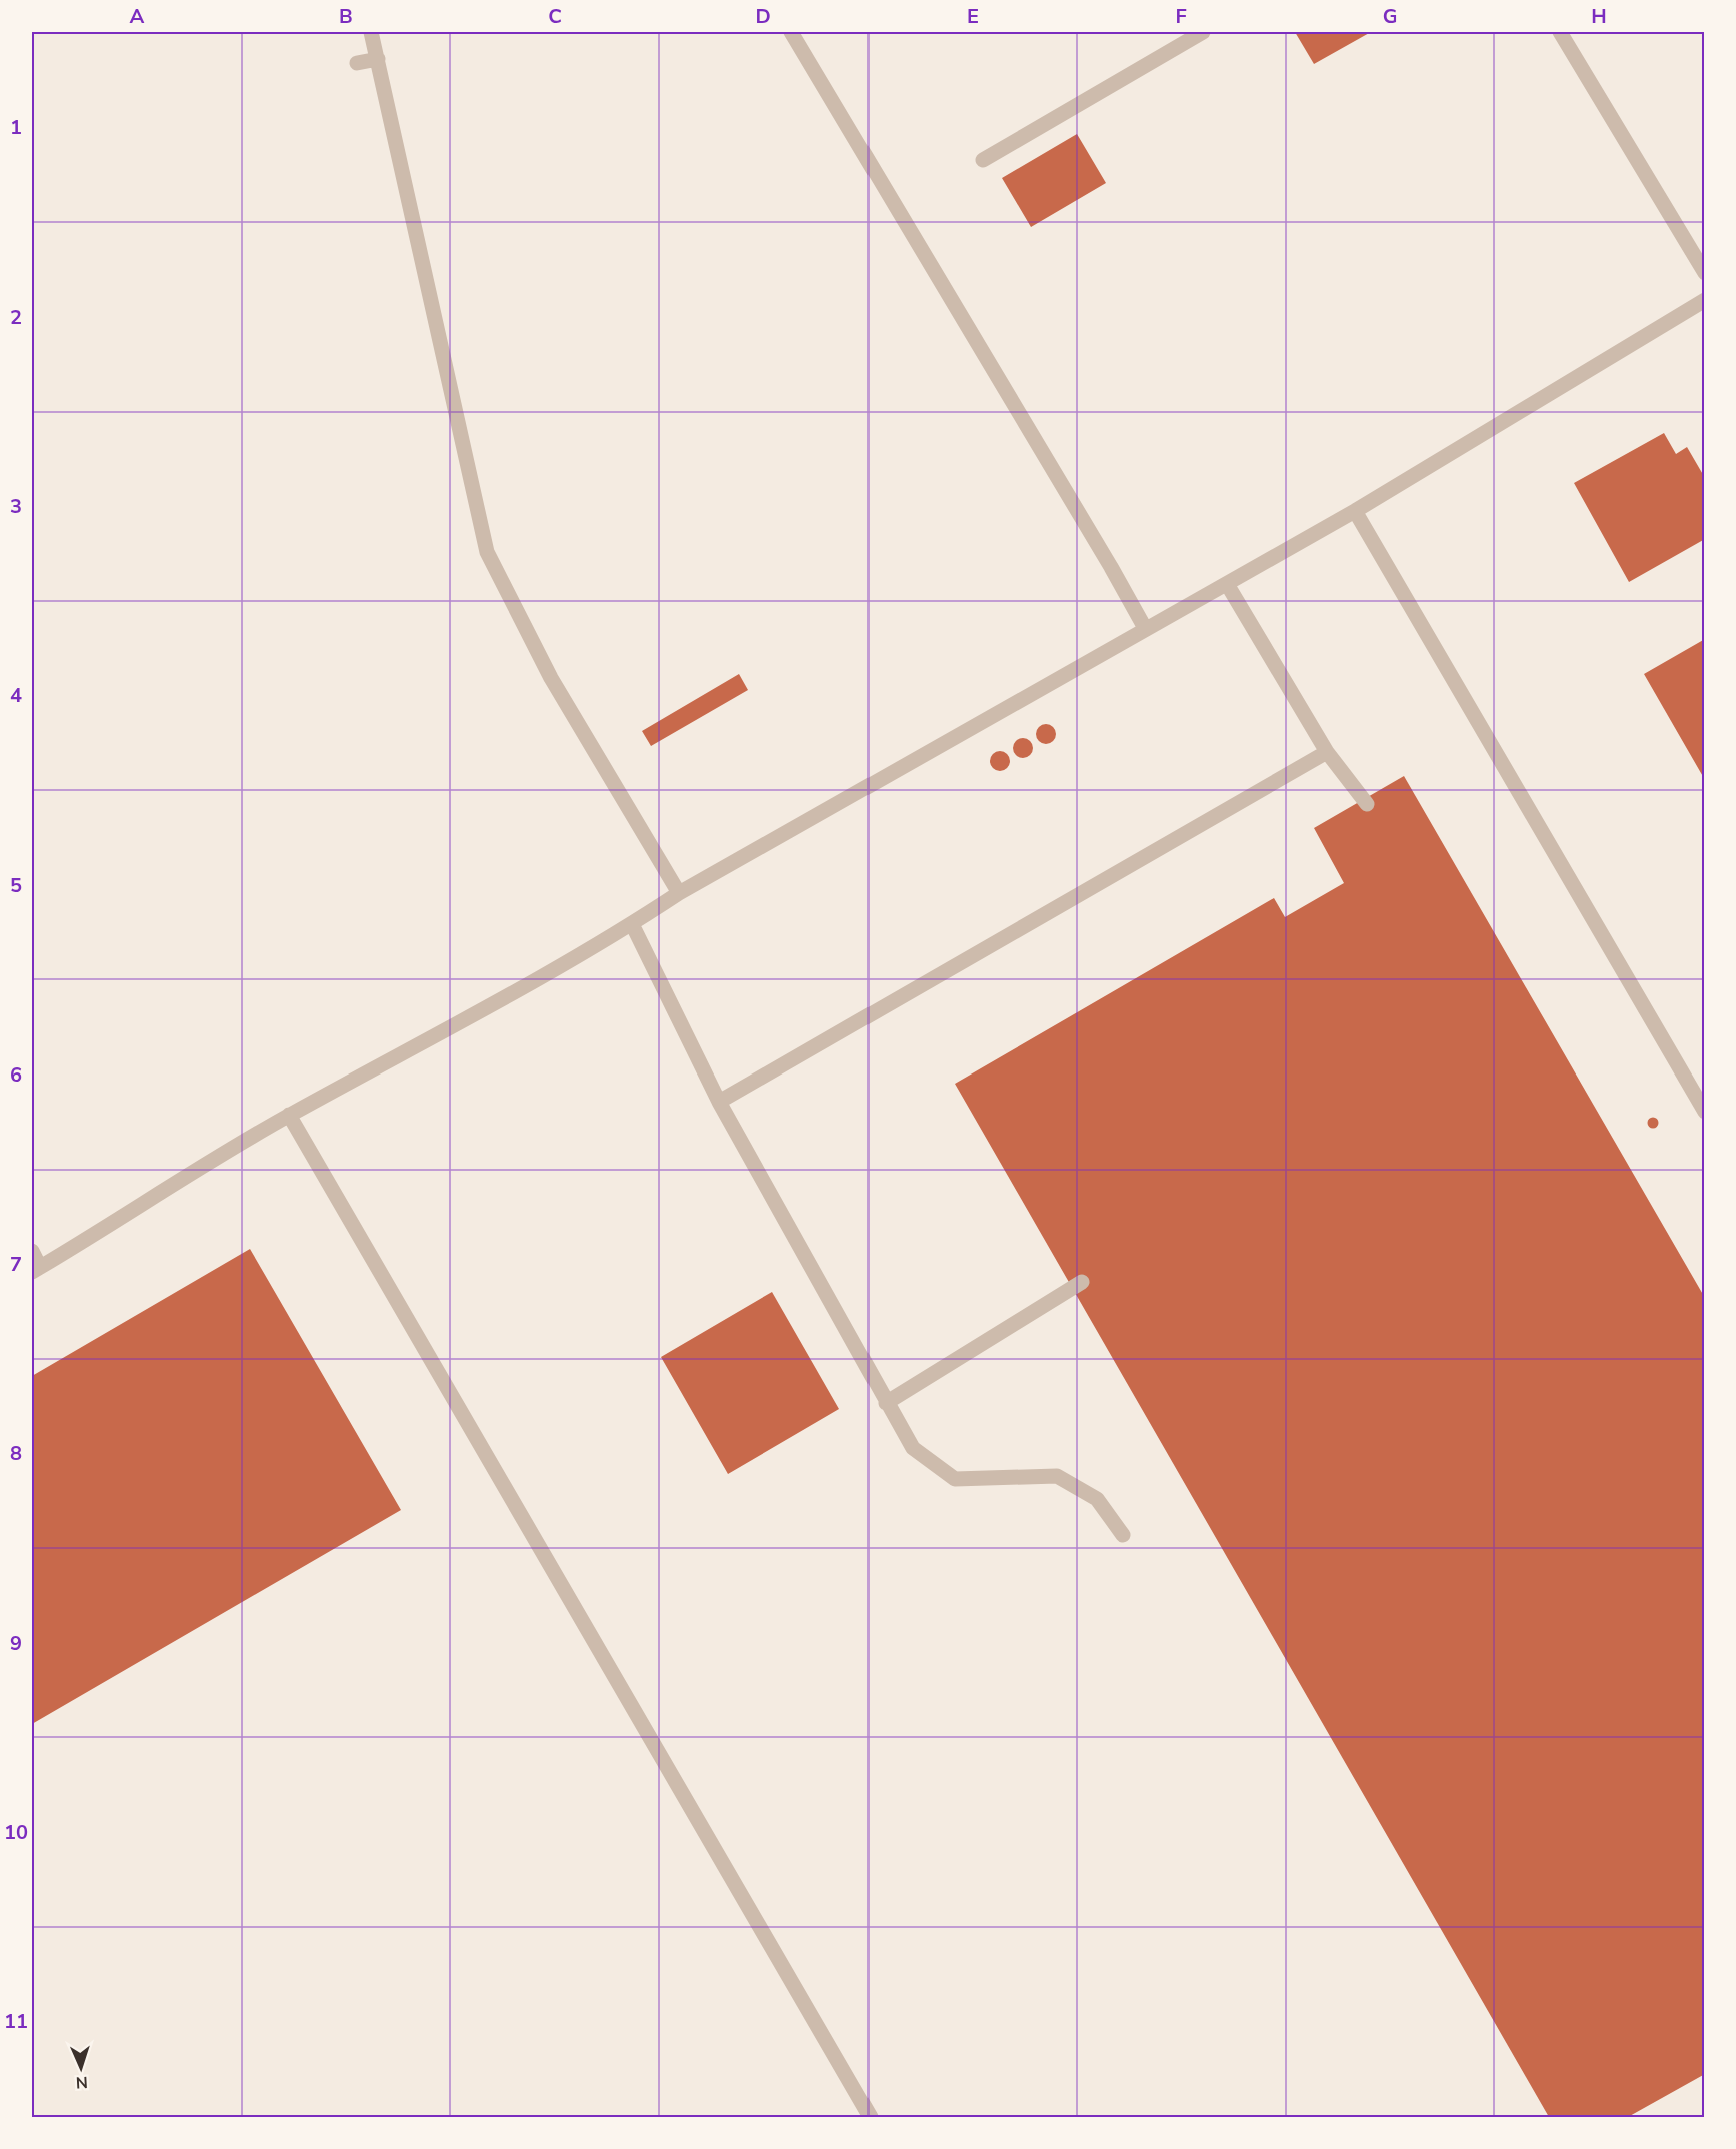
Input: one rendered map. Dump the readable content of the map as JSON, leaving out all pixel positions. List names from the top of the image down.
{
  "north": "bottom",
  "grid": {
    "columns": [
      "A",
      "B",
      "C",
      "D",
      "E",
      "F",
      "G",
      "H"
    ],
    "rows": [
      "1",
      "2",
      "3",
      "4",
      "5",
      "6",
      "7",
      "8",
      "9",
      "10",
      "11"
    ]
  }
}
